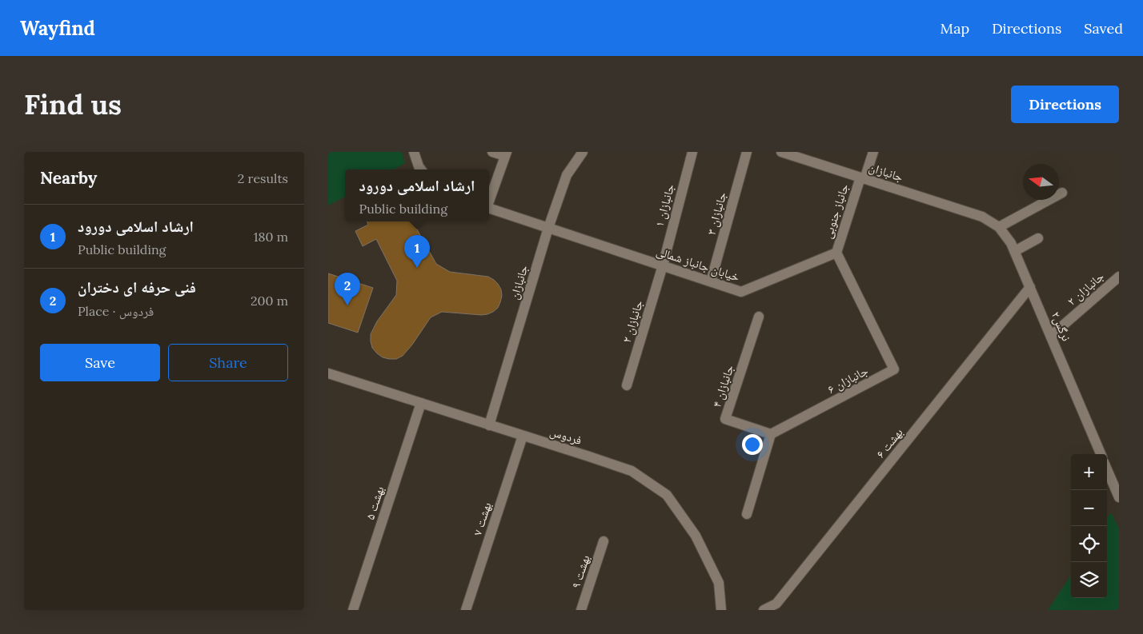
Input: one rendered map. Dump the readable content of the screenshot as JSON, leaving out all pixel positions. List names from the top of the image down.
{
  "streets": {
    "street": [
      "جانبازان",
      "جانبازان ۱",
      "جانباز جنوبی",
      "جانبازان ۳",
      "خیابان جانباز شمالی",
      "جانبازان ۲",
      "نرگس۲",
      "جانبازان ۶",
      "جانبازان ۴",
      "فردوس",
      "بهشت ۶",
      "بهشت ۵",
      "بهشت ۷",
      "بهشت ۹"
    ]
  },
  "crossings": [
    ["جانبازان", "جانباز جنوبی"],
    ["جانبازان", "خیابان جانباز شمالی"],
    ["جانبازان", "نرگس۲"],
    ["جانبازان", "فردوس"],
    ["جانبازان ۱", "خیابان جانباز شمالی"],
    ["جانبازان ۱", "جانبازان ۲"],
    ["جانباز جنوبی", "خیابان جانباز شمالی"],
    ["جانباز جنوبی", "جانبازان ۶"],
    ["جانبازان ۳", "خیابان جانباز شمالی"],
    ["خیابان جانباز شمالی", "جانبازان ۲"],
    ["خیابان جانباز شمالی", "جانبازان ۶"],
    ["جانبازان ۲", "نرگس۲"],
    ["نرگس۲", "بهشت ۶"],
    ["جانبازان ۶", "جانبازان ۴"],
    ["فردوس", "بهشت ۵"],
    ["فردوس", "بهشت ۷"]
  ],
  "north": "left",
  "page": {
    "header": "Wayfind",
    "nav": ["Map", "Directions", "Saved"],
    "buttons": [
      "Directions",
      ["Save", "Share"]
    ],
    "title": "Find us",
    "heading": ["Nearby", "2 results"],
    "popup": ["ارشاد اسلامی دورود", "Public building"],
    "list": [
      {
        "mark": "1",
        "name": "ارشاد اسلامی دورود",
        "note": "Public building",
        "value": "180 m"
      },
      {
        "mark": "2",
        "name": "فنی حرفه ای دختران",
        "note": "Place · فردوس",
        "value": "200 m"
      }
    ],
    "pins": ["1", "2"],
    "map_buttons": ["+", "−"]
  }
}
